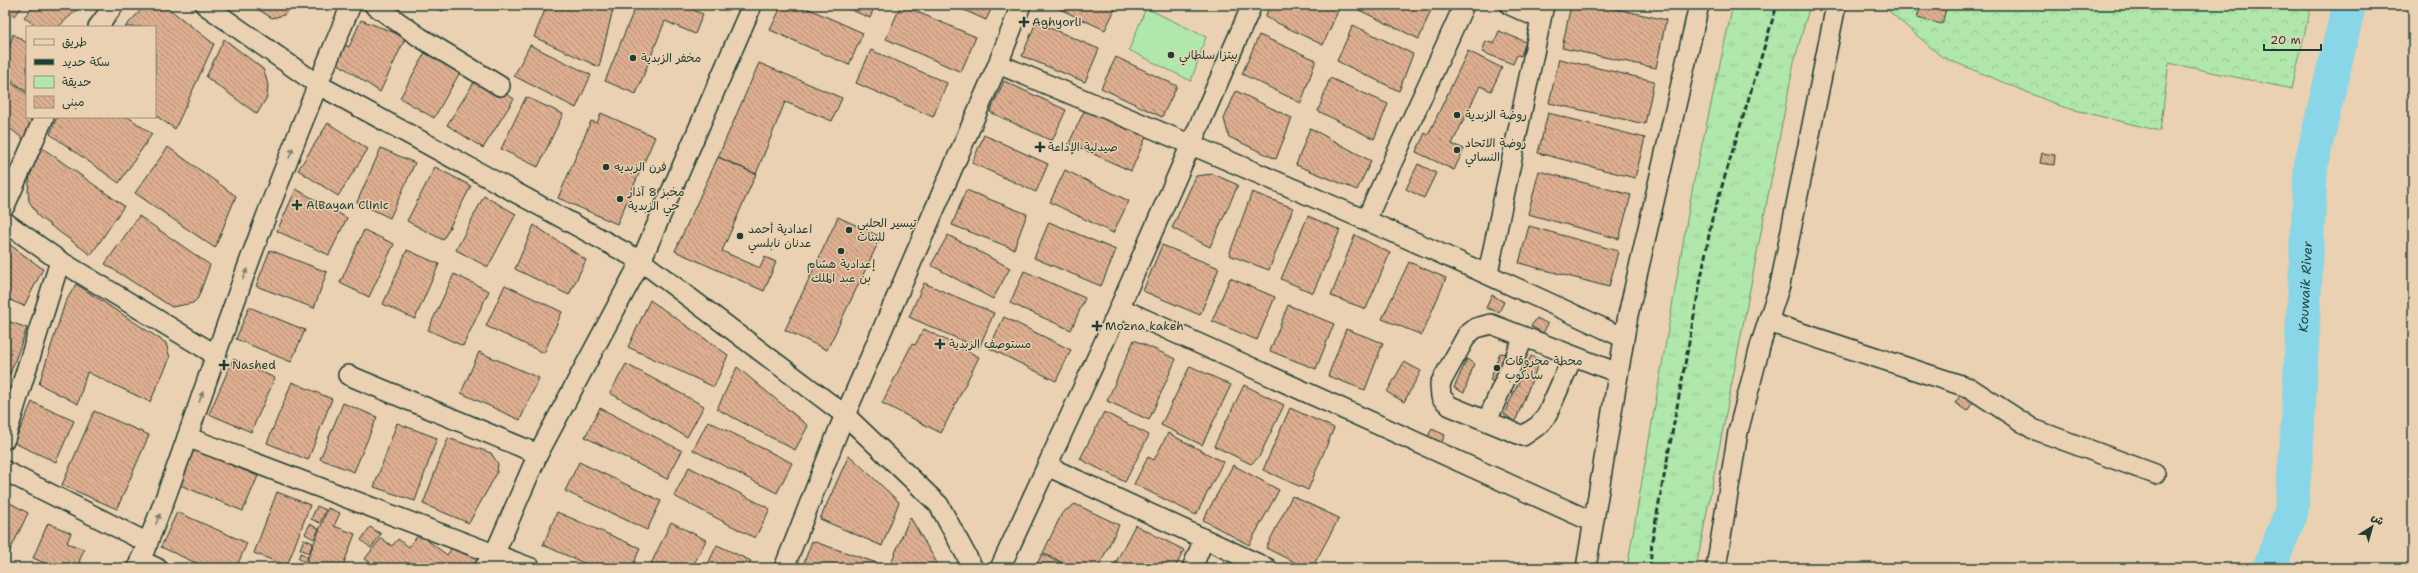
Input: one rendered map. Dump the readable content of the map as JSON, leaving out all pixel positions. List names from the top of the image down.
{
  "water": ["Kouwaik River"],
  "places": {
    "health": [
      "Aghyorli",
      "صيدلية الإذاعة",
      "AlBayan Clinic",
      "Mozna kakeh",
      "مستوصف الزبدية",
      "Nashed"
    ],
    "other": [
      "بيتزا سلطاني",
      "مخفر الزبدية",
      "روضة الزبدية",
      "روضة الاتحاد النسائي",
      "فرن الزبديه",
      "مخبز 8 آذار حي الزبدية",
      "تيسير الحلبي للبنات",
      "اعدادية أحمد عدنان نابلسي",
      "إعدادية هشام بن عبد الملك",
      "محطة محروقات سادكوب"
    ]
  },
  "legend": [
    "طريق",
    "سكة حديد",
    "حديقة",
    "مبنى"
  ],
  "scale_bar": "20 m",
  "north": "top right"
}
